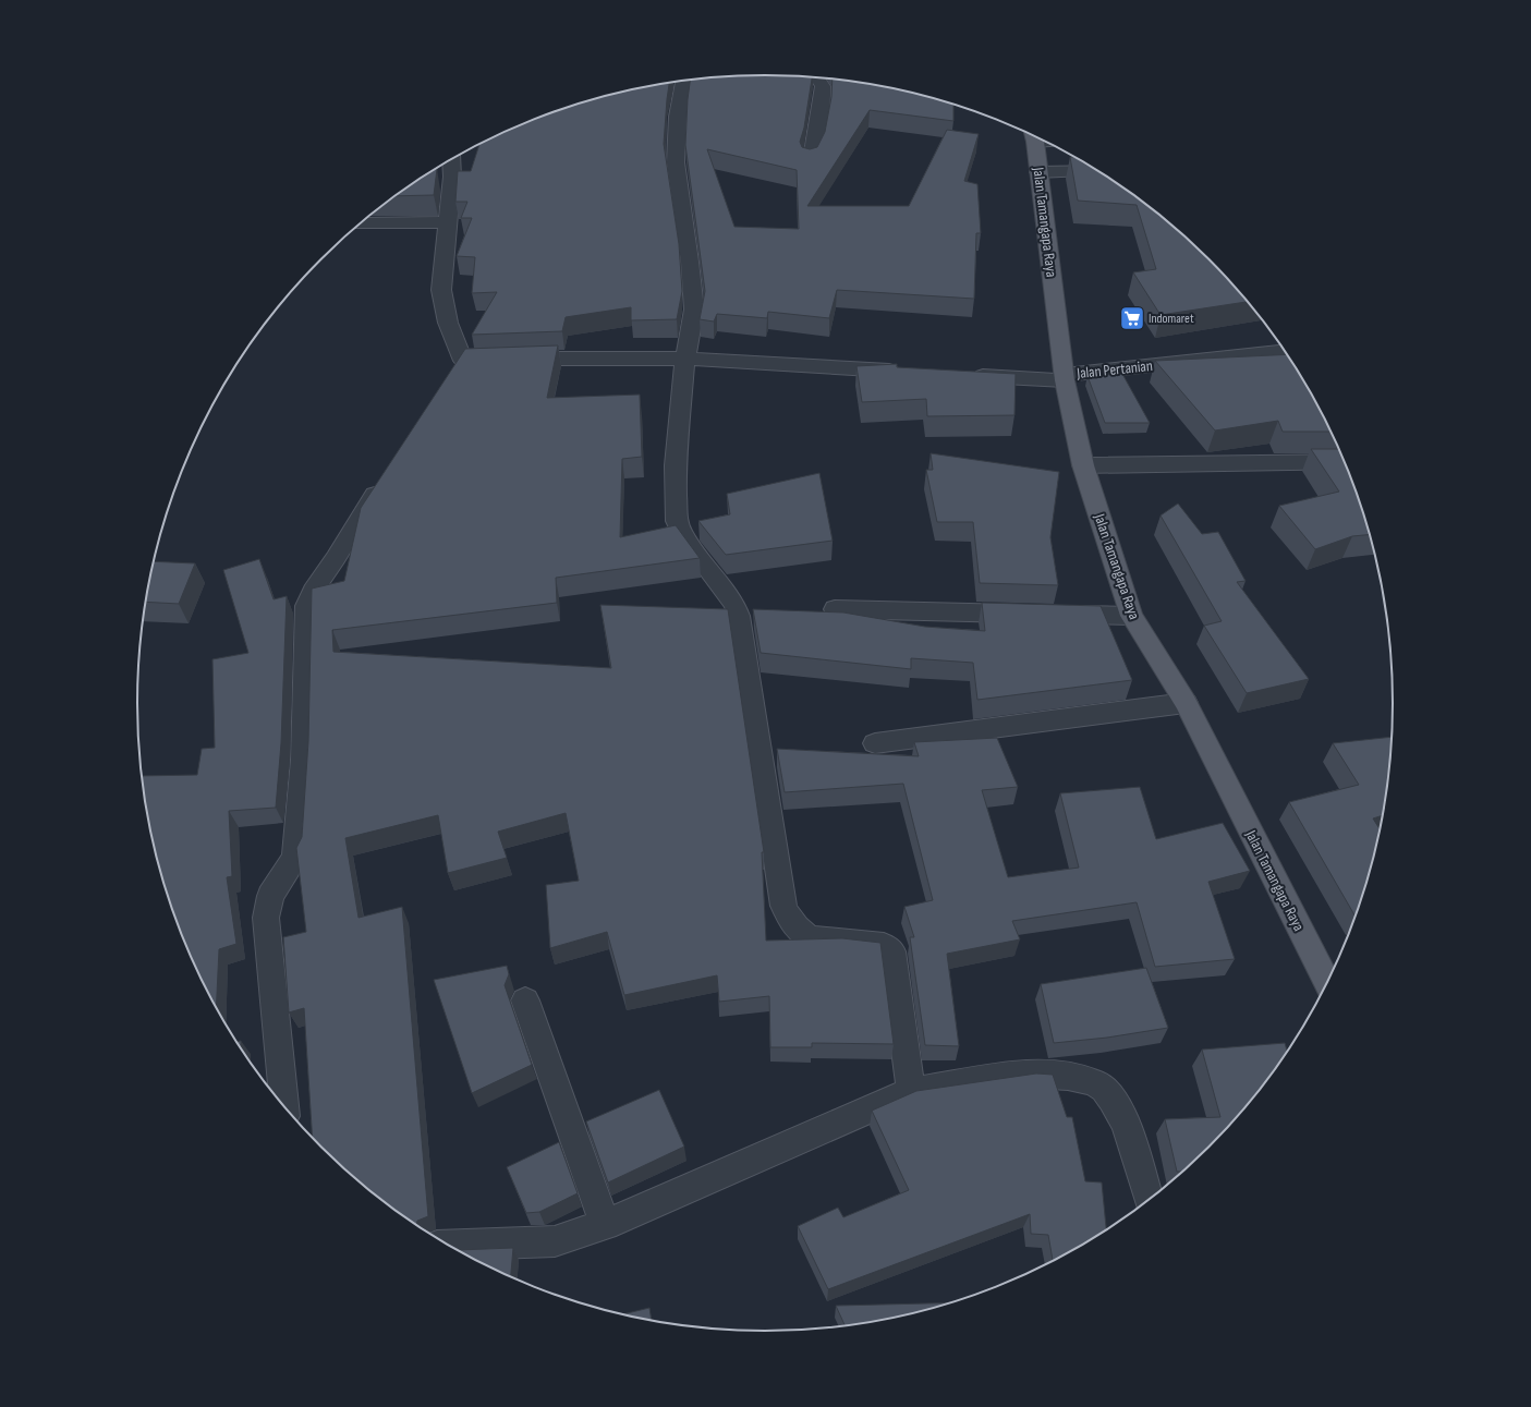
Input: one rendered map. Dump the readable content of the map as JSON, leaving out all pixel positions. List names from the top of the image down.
{
  "streets": {
    "main road": ["Jalan Tamangapa Raya"],
    "street": ["Jalan Pertanian"]
  },
  "crossings": [
    ["Jalan Tamangapa Raya", "Jalan Pertanian"]
  ],
  "places": {
    "supermarket": ["Indomaret"]
  }
}
